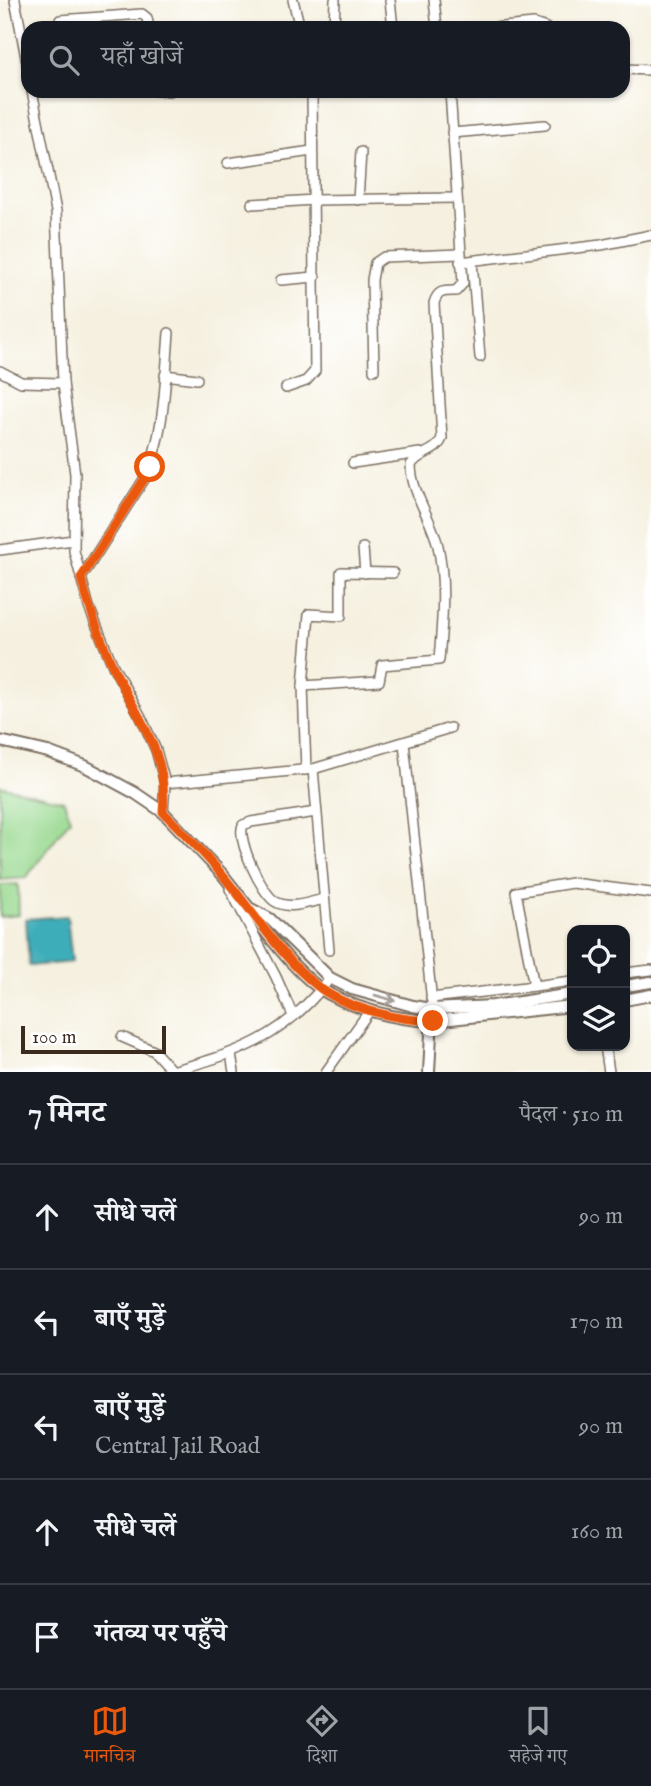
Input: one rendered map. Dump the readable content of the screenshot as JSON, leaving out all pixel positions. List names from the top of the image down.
{
  "scale_bar": "100 m",
  "page": {
    "search": "यहाँ खोजें",
    "scale": "100 m",
    "heading": ["7 मिनट", "पैदल · 510 m"],
    "list": [
      ["सीधे चलें", "90 m"],
      ["बाएँ मुड़ें", "170 m"],
      ["बाएँ मुड़ें", "Central Jail Road", "90 m"],
      ["सीधे चलें", "160 m"],
      "गंतव्य पर पहुँचे"
    ],
    "nav": ["मानचित्र", "दिशा", "सहेजे गए"]
  }
}
